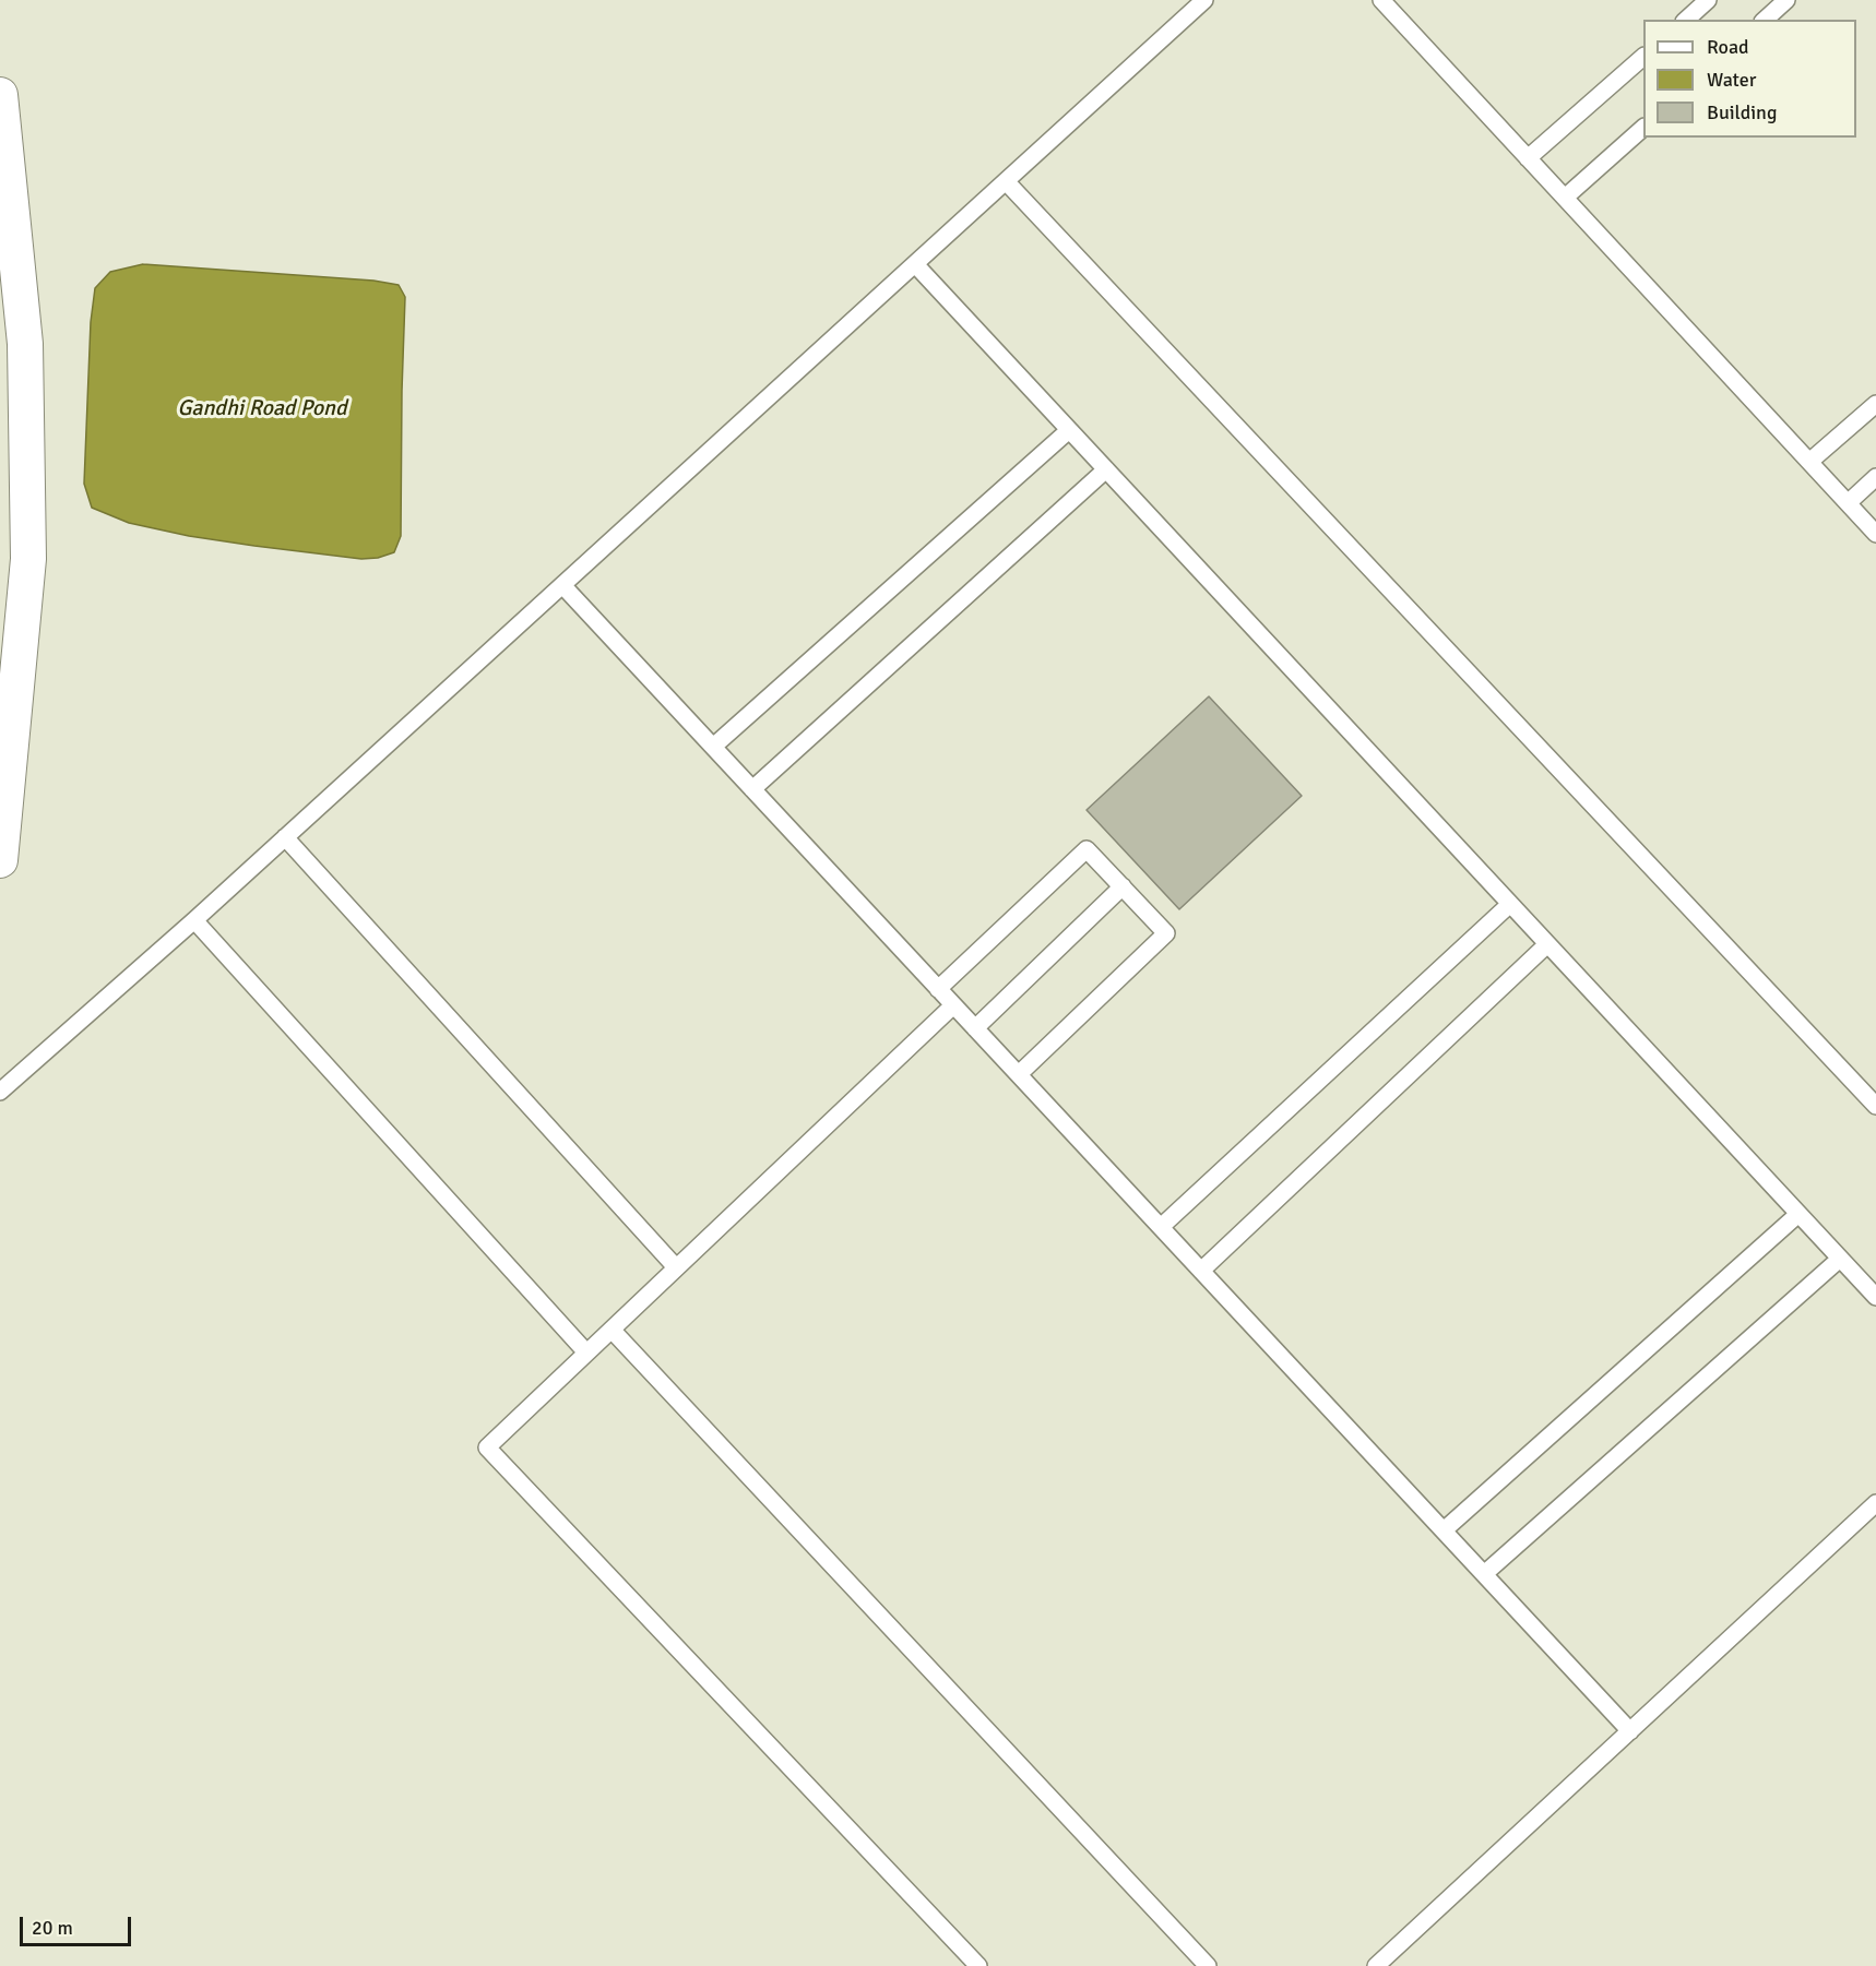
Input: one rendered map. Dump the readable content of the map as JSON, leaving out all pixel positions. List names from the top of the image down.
{
  "water": ["Gandhi Road Pond"],
  "legend": ["Road", "Water", "Building"],
  "scale_bar": "20 m"
}
